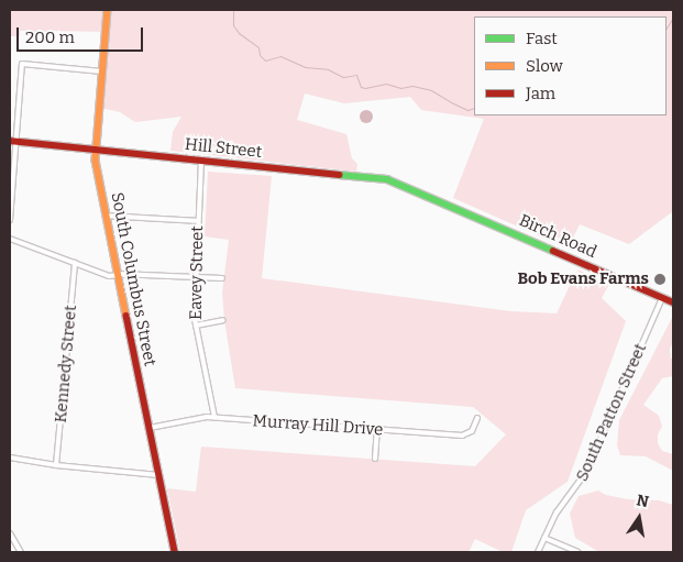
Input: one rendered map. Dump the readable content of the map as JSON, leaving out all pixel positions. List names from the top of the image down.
{
  "streets": {
    "street": [
      "Hill Street",
      "Birch Road",
      "Eavey Street",
      "South Columbus Street",
      "Kennedy Street",
      "South Patton Street",
      "Murray Hill Drive"
    ]
  },
  "crossings": [
    ["Hill Street", "Birch Road"],
    ["Hill Street", "Eavey Street"],
    ["Hill Street", "South Columbus Street"],
    ["Birch Road", "South Patton Street"],
    ["Eavey Street", "Murray Hill Drive"],
    ["South Columbus Street", "Murray Hill Drive"]
  ],
  "places": ["Bob Evans Farms"],
  "legend": ["Fast", "Slow", "Jam"],
  "scale_bar": "200 m",
  "north": "top"
}
